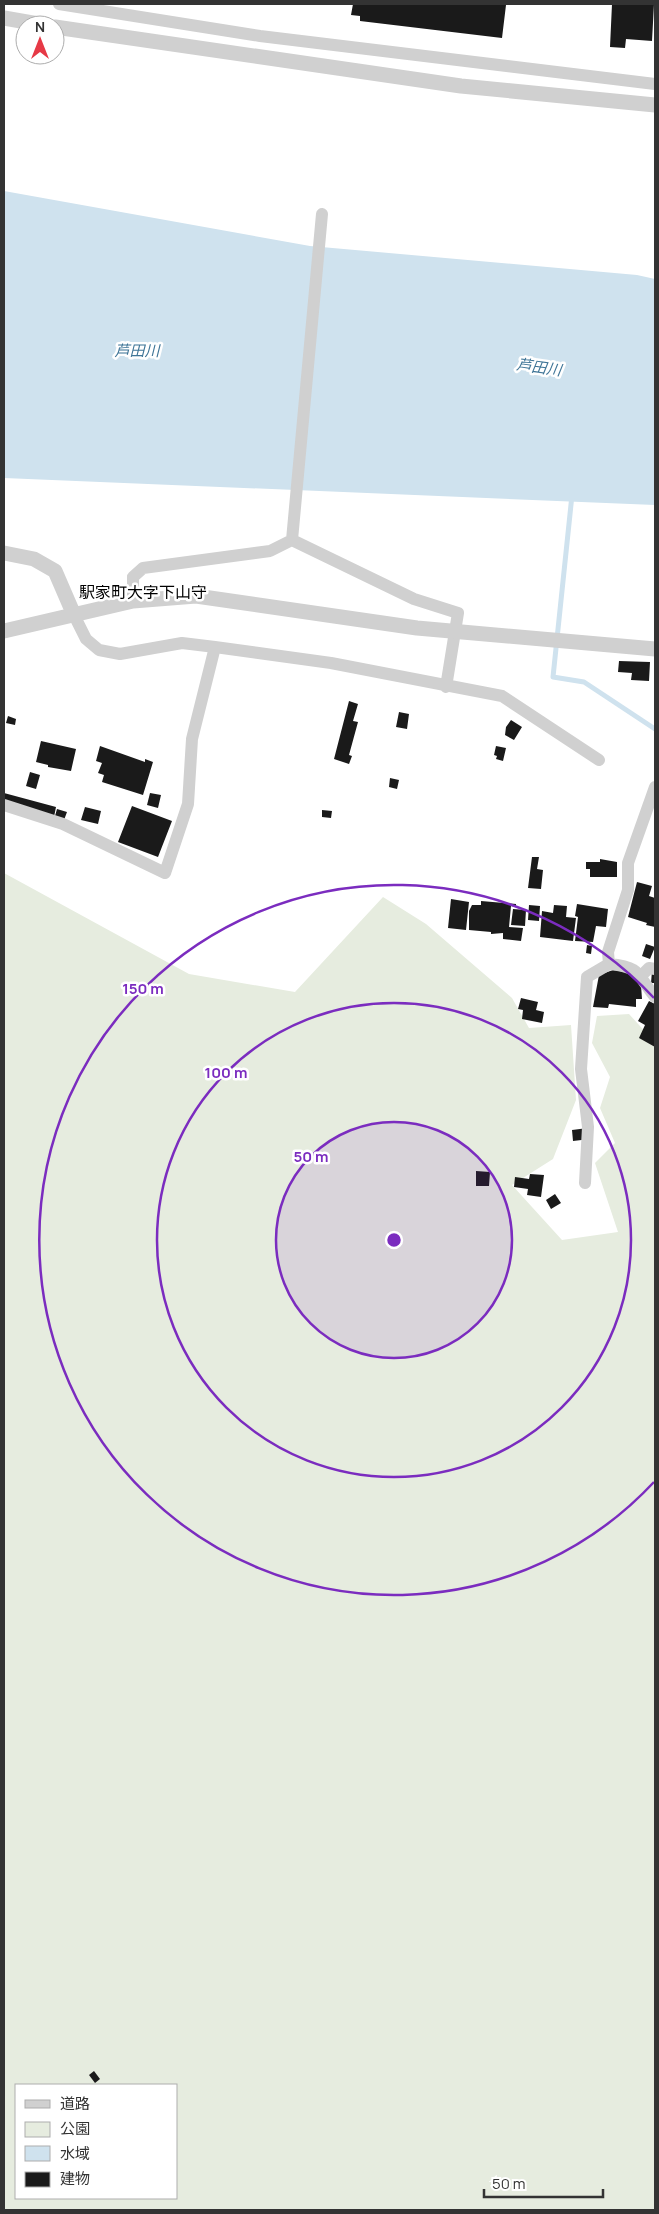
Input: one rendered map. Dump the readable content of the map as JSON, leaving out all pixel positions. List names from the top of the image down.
{
  "districts": ["駅家町大字下山守"],
  "water": ["芦田川"],
  "legend": [
    "道路",
    "公園",
    "水域",
    "建物"
  ],
  "scale_bar": "50 m",
  "north": "top",
  "rings": ["150 m", "100 m", "50 m"]
}
